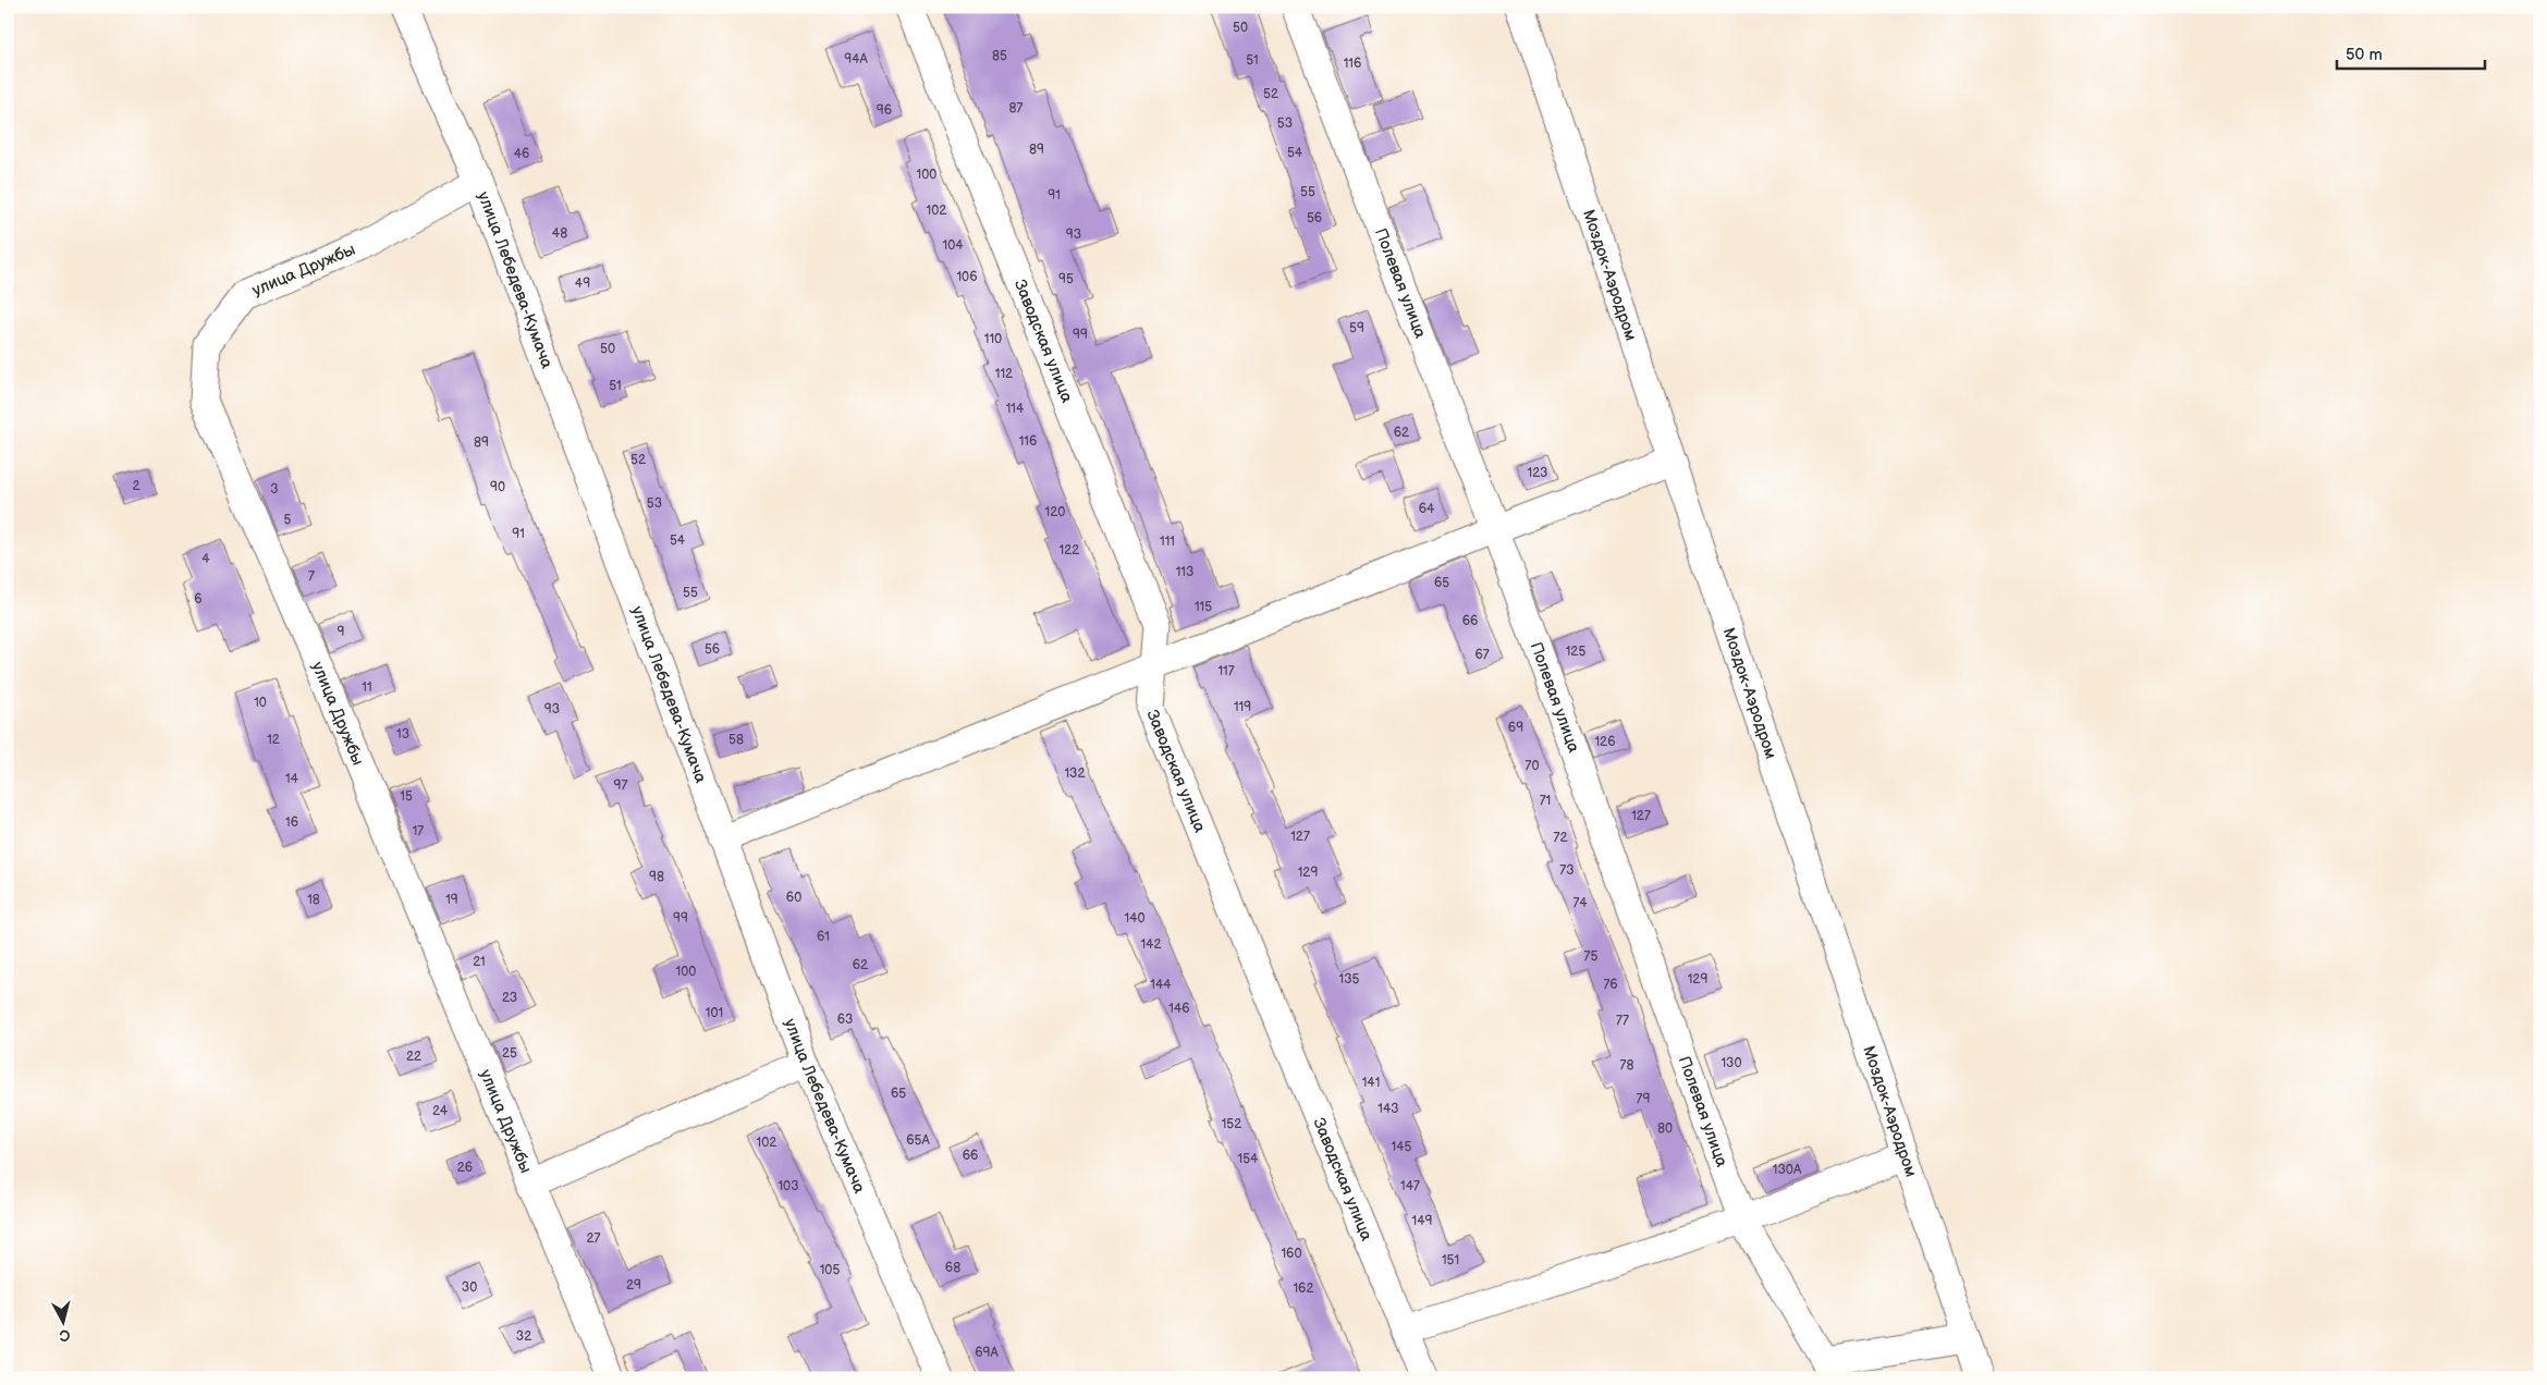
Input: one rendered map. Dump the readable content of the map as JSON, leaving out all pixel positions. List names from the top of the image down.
{
  "streets": {
    "street": [
      "улица Дружбы",
      "Моздок-Аэродром",
      "улица Лебедева-Кумача",
      "Полевая улица",
      "Заводская улица"
    ]
  },
  "crossings": [
    ["улица Дружбы", "улица Лебедева-Кумача"]
  ],
  "house_numbers": [
    "50",
    "85",
    "94А",
    "51",
    "116",
    "52",
    "87",
    "96",
    "53",
    "89",
    "54",
    "46",
    "100",
    "55",
    "91",
    "102",
    "56",
    "48",
    "93",
    "104",
    "106",
    "95",
    "49",
    "59",
    "99",
    "110",
    "50",
    "112",
    "51",
    "114",
    "62",
    "116",
    "89",
    "52",
    "123",
    "2",
    "90",
    "3",
    "53",
    "64",
    "120",
    "5",
    "91",
    "54",
    "111",
    "122",
    "4",
    "113",
    "7",
    "65",
    "55",
    "6",
    "115",
    "66",
    "9",
    "56",
    "125",
    "67",
    "117",
    "11",
    "10",
    "119",
    "93",
    "69",
    "13",
    "12",
    "58",
    "126",
    "70",
    "132",
    "14",
    "97",
    "15",
    "71",
    "127",
    "16",
    "17",
    "127",
    "72",
    "73",
    "129",
    "98",
    "60",
    "18",
    "19",
    "74",
    "99",
    "140",
    "61",
    "142",
    "75",
    "21",
    "62",
    "100",
    "135",
    "129",
    "144",
    "76",
    "23",
    "146",
    "101",
    "63",
    "77",
    "25",
    "22",
    "130",
    "78",
    "141",
    "65",
    "79",
    "143",
    "24",
    "152",
    "80",
    "65А",
    "102",
    "145",
    "66",
    "154",
    "26",
    "130А",
    "103",
    "147",
    "149",
    "27",
    "160",
    "151",
    "68",
    "105",
    "29",
    "30",
    "162",
    "32",
    "69А"
  ],
  "scale_bar": "50 m",
  "north": "bottom"
}
